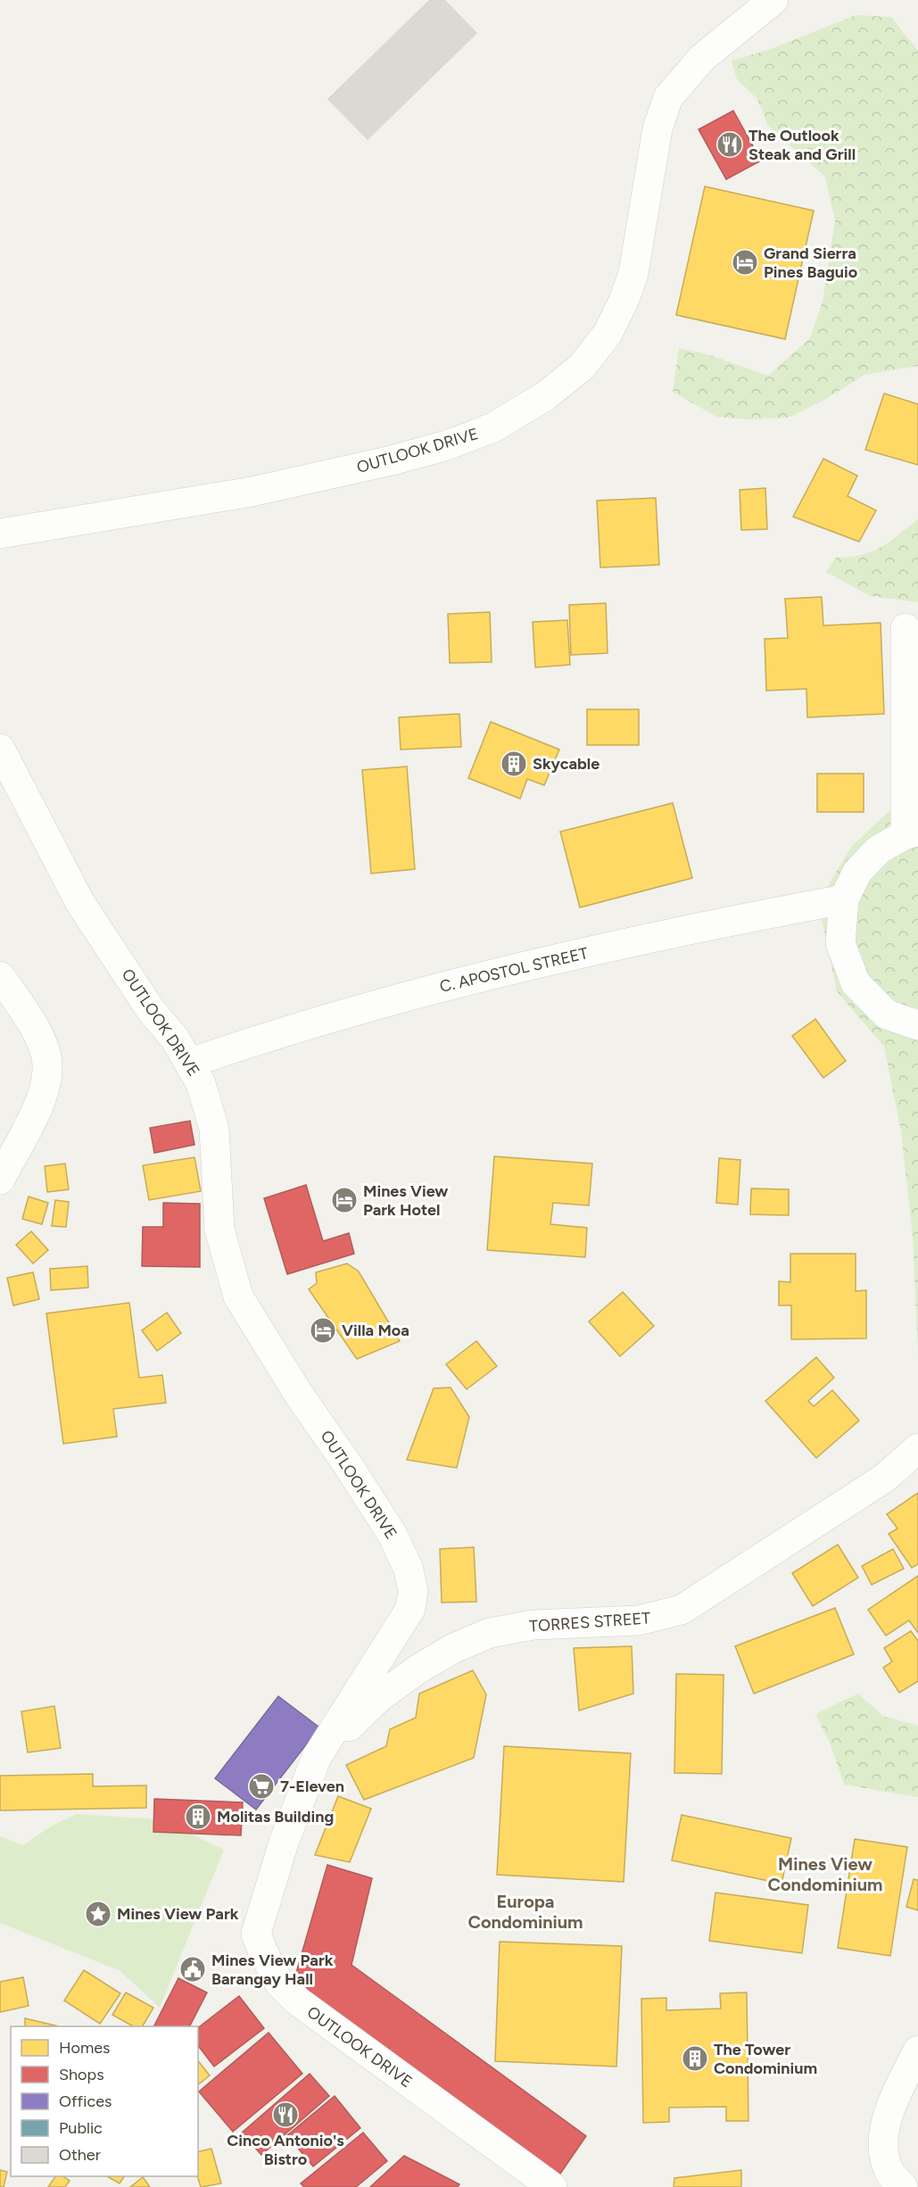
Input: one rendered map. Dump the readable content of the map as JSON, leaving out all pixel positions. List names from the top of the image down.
{
  "streets": {
    "street": ["OUTLOOK DRIVE", "C. APOSTOL STREET", "TORRES STREET"]
  },
  "crossings": [
    ["OUTLOOK DRIVE", "C. APOSTOL STREET"],
    ["OUTLOOK DRIVE", "TORRES STREET"]
  ],
  "districts": ["Mines View Condominium", "Europa Condominium"],
  "places": {
    "restaurant": ["The Outlook Steak and Grill", "Cinco Antonio's Bistro"],
    "hotel": ["Grand Sierra Pines Baguio", "Mines View Park Hotel", "Villa Moa"],
    "building": ["Skycable", "Molitas Building", "The Tower Condominium"],
    "supermarket": ["7-Eleven"],
    "place": ["Mines View Park"],
    "public building": ["Mines View Park Barangay Hall"]
  },
  "legend": [
    "Homes",
    "Shops",
    "Offices",
    "Public",
    "Other"
  ]
}
